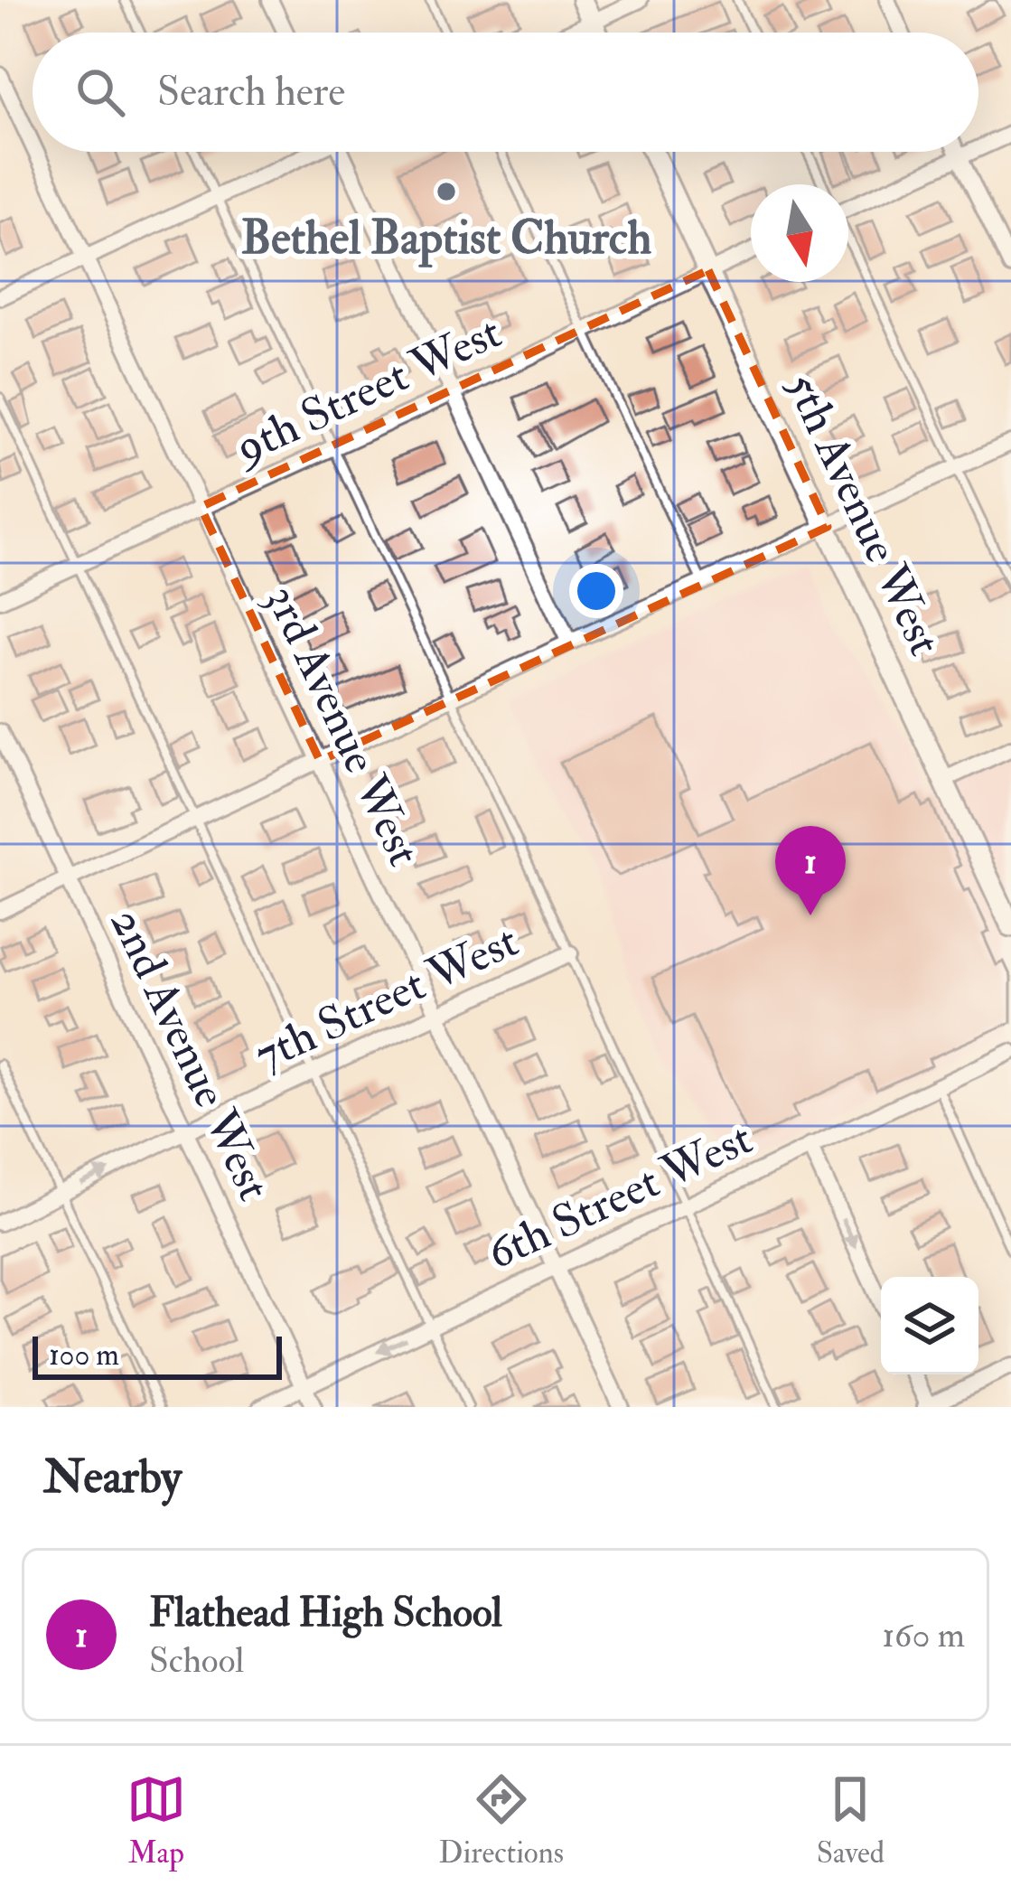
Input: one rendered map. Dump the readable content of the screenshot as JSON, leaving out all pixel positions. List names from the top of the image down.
{
  "streets": {
    "street": [
      "9th Street West",
      "5th Avenue West",
      "3rd Avenue West",
      "7th Street West",
      "2nd Avenue West",
      "6th Street West"
    ]
  },
  "crossings": [
    ["9th Street West", "5th Avenue West"],
    ["9th Street West", "3rd Avenue West"],
    ["3rd Avenue West", "7th Street West"],
    ["3rd Avenue West", "6th Street West"],
    ["7th Street West", "2nd Avenue West"],
    ["2nd Avenue West", "6th Street West"]
  ],
  "places": ["Bethel Baptist Church"],
  "scale_bar": "100 m",
  "north": "bottom",
  "page": {
    "search": "Search here",
    "pins": "1",
    "scale": "100 m",
    "heading": "Nearby",
    "list": [
      {
        "mark": "1",
        "name": "Flathead High School",
        "note": "School",
        "value": "160 m"
      }
    ],
    "nav": ["Map", "Directions", "Saved"]
  }
}
